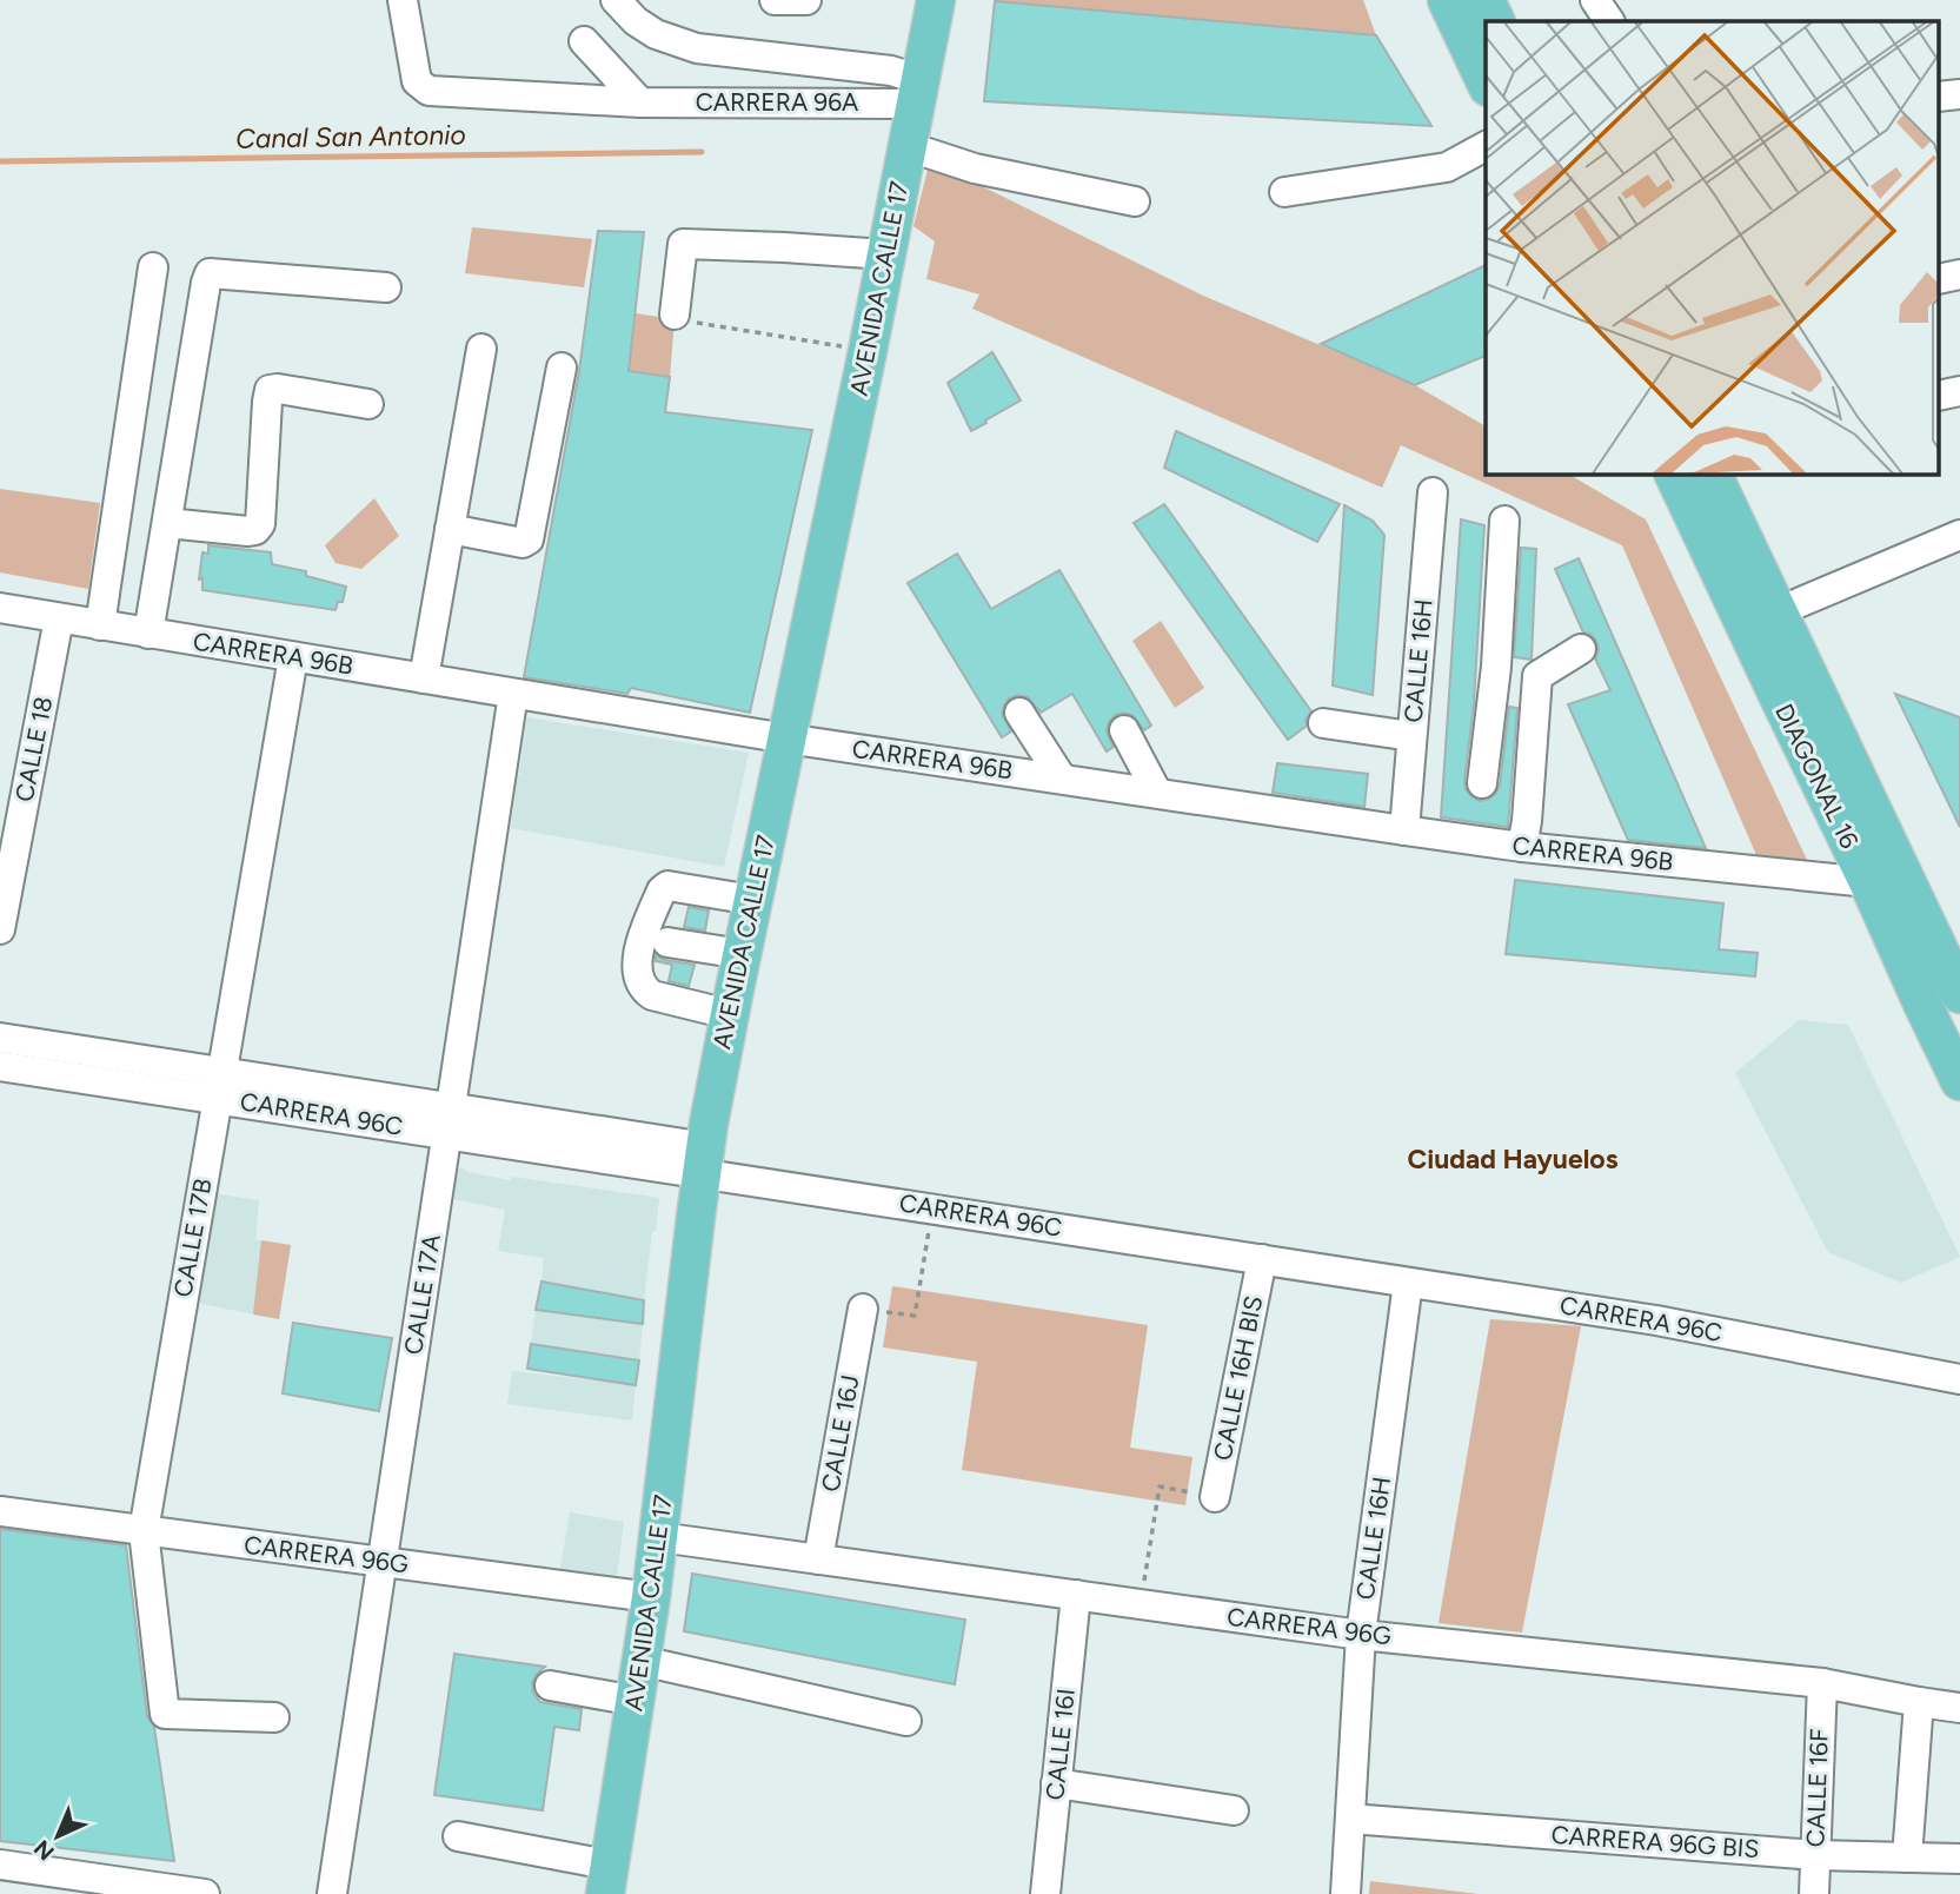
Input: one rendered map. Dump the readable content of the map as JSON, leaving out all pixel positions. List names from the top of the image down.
{
  "streets": {
    "main road": ["AVENIDA CALLE 17", "DIAGONAL 16"],
    "street": [
      "CARRERA 96A",
      "CARRERA 96B",
      "CALLE 16H",
      "CALLE 18",
      "CARRERA 96C",
      "CALLE 17B",
      "CALLE 17A",
      "CALLE 16H BIS",
      "CALLE 16J",
      "CARRERA 96G",
      "CALLE 16I",
      "CALLE 16F",
      "CARRERA 96G BIS"
    ]
  },
  "crossings": [
    ["CARRERA 96A", "AVENIDA CALLE 17"],
    ["AVENIDA CALLE 17", "CARRERA 96B"],
    ["AVENIDA CALLE 17", "CARRERA 96C"],
    ["AVENIDA CALLE 17", "CARRERA 96G"],
    ["CARRERA 96B", "CALLE 16H"],
    ["CARRERA 96B", "CALLE 18"],
    ["CARRERA 96B", "DIAGONAL 16"],
    ["CARRERA 96B", "CALLE 17B"],
    ["CARRERA 96B", "CALLE 17A"],
    ["CALLE 16H", "CARRERA 96C"],
    ["CALLE 16H", "CARRERA 96G"],
    ["CALLE 16H", "CARRERA 96G BIS"],
    ["CARRERA 96C", "CALLE 17B"],
    ["CARRERA 96C", "CALLE 17A"],
    ["CARRERA 96C", "CALLE 16H BIS"],
    ["CALLE 17B", "CARRERA 96G"],
    ["CALLE 17A", "CARRERA 96G"],
    ["CALLE 16J", "CARRERA 96G"],
    ["CARRERA 96G", "CALLE 16I"],
    ["CARRERA 96G", "CALLE 16F"],
    ["CALLE 16F", "CARRERA 96G BIS"]
  ],
  "districts": ["Ciudad Hayuelos"],
  "water": ["Canal San Antonio"],
  "north": "bottom left"
}
